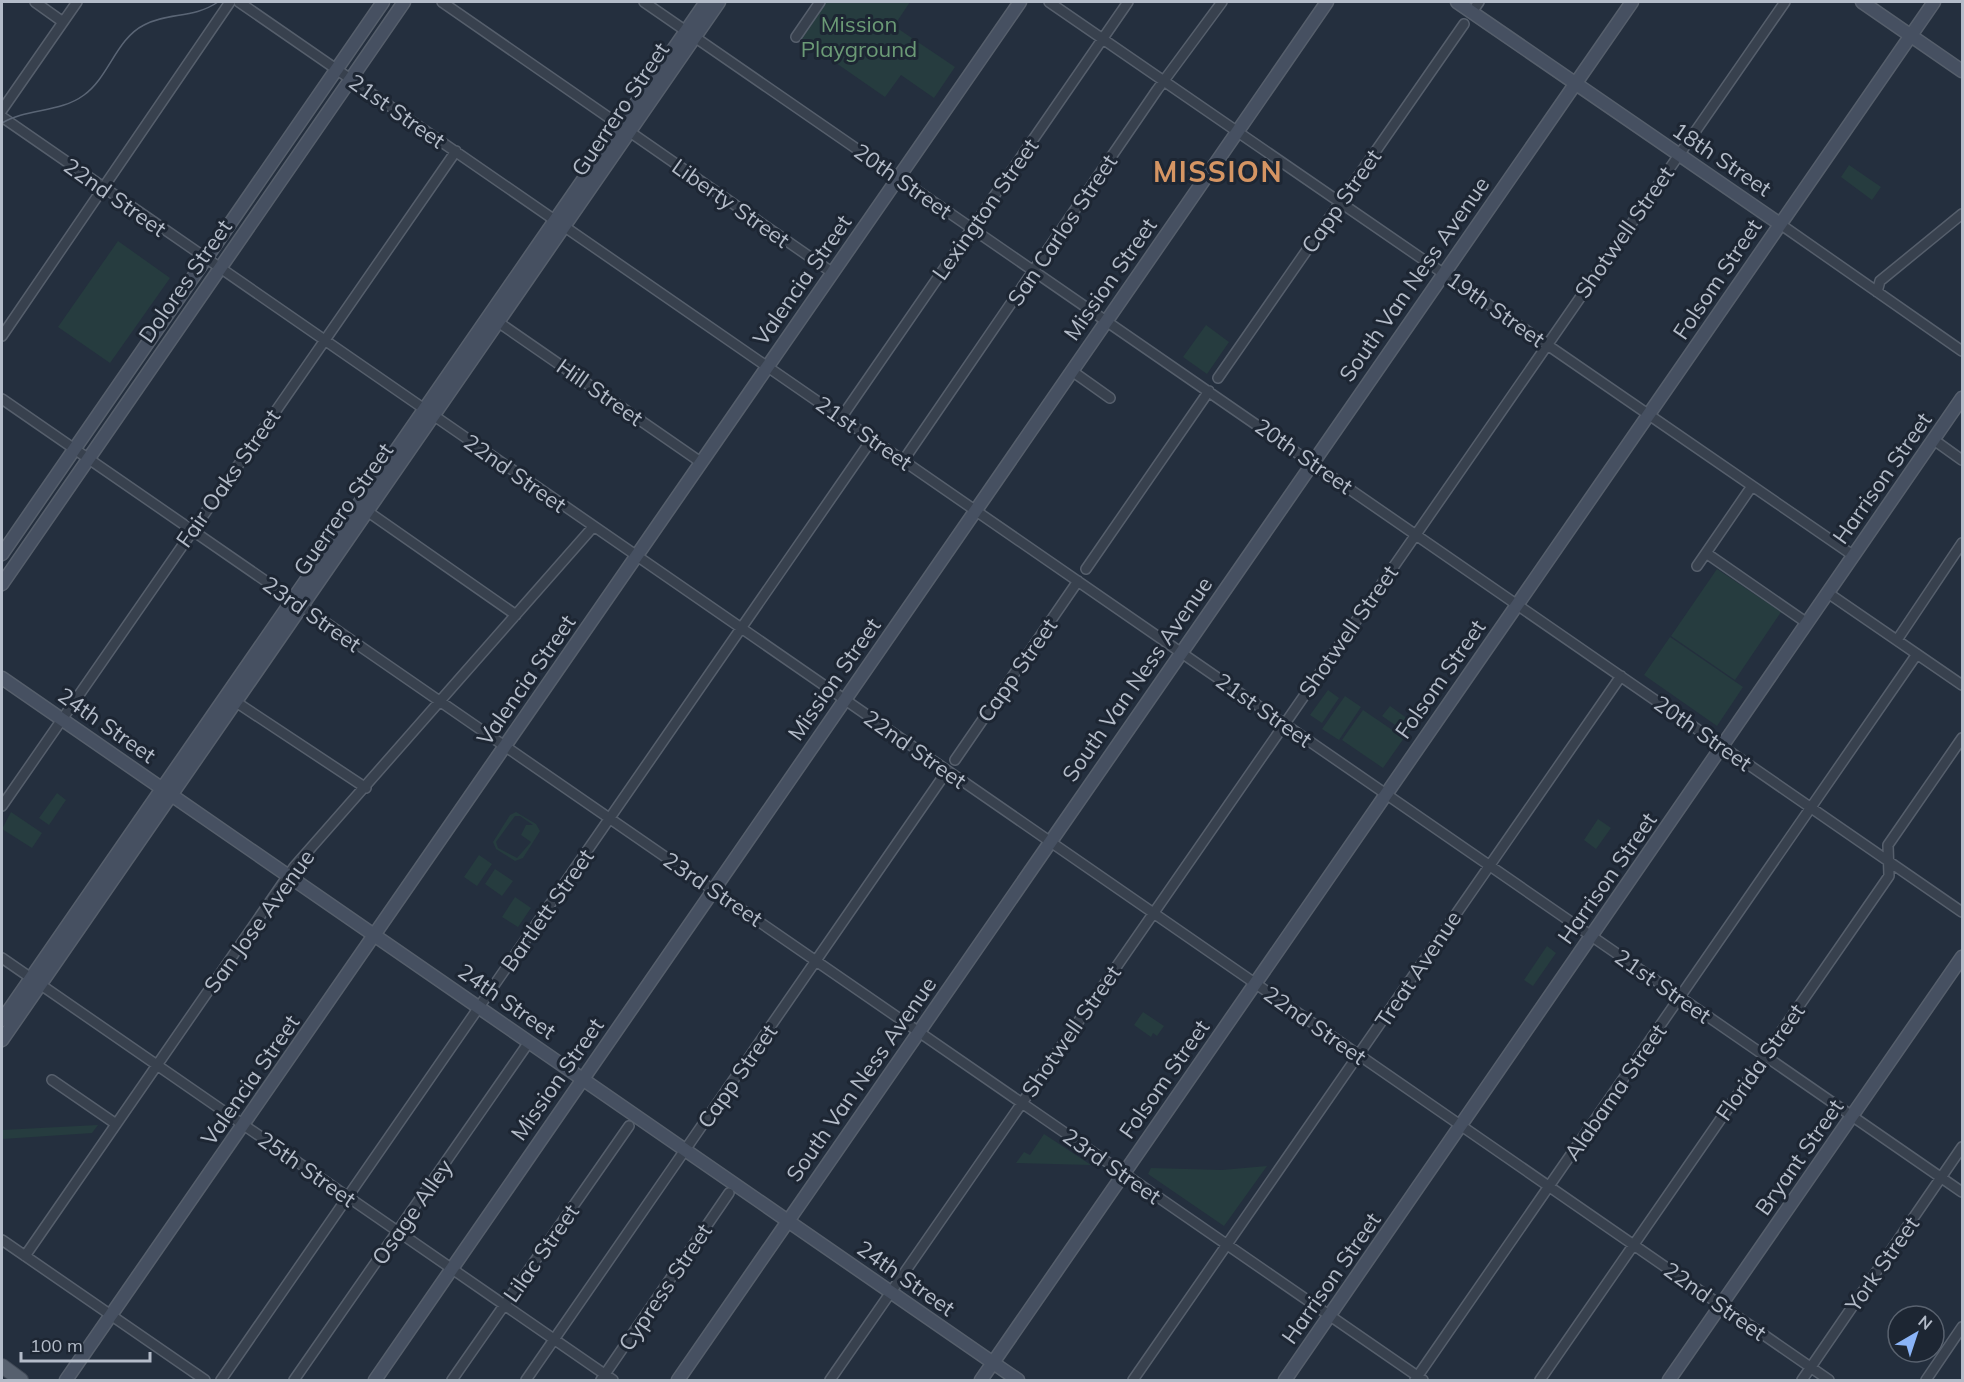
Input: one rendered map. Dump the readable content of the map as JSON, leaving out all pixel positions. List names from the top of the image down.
{
  "streets": {
    "street": [
      "Guerrero Street",
      "21st Street",
      "18th Street",
      "20th Street",
      "22nd Street",
      "Capp Street",
      "Liberty Street",
      "Lexington Street",
      "San Carlos Street",
      "Shotwell Street",
      "Mission Street",
      "South Van Ness Avenue",
      "Folsom Street",
      "Valencia Street",
      "Dolores Street",
      "19th Street",
      "Hill Street",
      "Fair Oaks Street",
      "Harrison Street",
      "23rd Street",
      "24th Street",
      "Bartlett Street",
      "San Jose Avenue",
      "Treat Avenue",
      "Florida Street",
      "Alabama Street",
      "Bryant Street",
      "25th Street",
      "Osage Alley",
      "Lilac Street",
      "York Street",
      "Cypress Street"
    ]
  },
  "crossings": [
    ["Guerrero Street", "21st Street"],
    ["Guerrero Street", "20th Street"],
    ["Guerrero Street", "22nd Street"],
    ["Guerrero Street", "Liberty Street"],
    ["Guerrero Street", "Hill Street"],
    ["Guerrero Street", "23rd Street"],
    ["Guerrero Street", "24th Street"],
    ["Guerrero Street", "25th Street"],
    ["21st Street", "Capp Street"],
    ["21st Street", "Lexington Street"],
    ["21st Street", "San Carlos Street"],
    ["21st Street", "Shotwell Street"],
    ["21st Street", "Mission Street"],
    ["21st Street", "South Van Ness Avenue"],
    ["21st Street", "Folsom Street"],
    ["21st Street", "Valencia Street"],
    ["21st Street", "Dolores Street"],
    ["21st Street", "Fair Oaks Street"],
    ["21st Street", "Harrison Street"],
    ["21st Street", "Bartlett Street"],
    ["21st Street", "Treat Avenue"],
    ["21st Street", "Florida Street"],
    ["21st Street", "Alabama Street"],
    ["21st Street", "Bryant Street"],
    ["21st Street", "York Street"],
    ["18th Street", "Shotwell Street"],
    ["18th Street", "South Van Ness Avenue"],
    ["18th Street", "Folsom Street"],
    ["20th Street", "Lexington Street"],
    ["20th Street", "San Carlos Street"],
    ["20th Street", "Shotwell Street"],
    ["20th Street", "Mission Street"],
    ["20th Street", "South Van Ness Avenue"],
    ["20th Street", "Folsom Street"],
    ["20th Street", "Valencia Street"],
    ["20th Street", "Harrison Street"],
    ["20th Street", "Treat Avenue"],
    ["20th Street", "Florida Street"],
    ["20th Street", "Alabama Street"],
    ["22nd Street", "Capp Street"],
    ["22nd Street", "Shotwell Street"],
    ["22nd Street", "Mission Street"],
    ["22nd Street", "South Van Ness Avenue"],
    ["22nd Street", "Folsom Street"],
    ["22nd Street", "Valencia Street"],
    ["22nd Street", "Dolores Street"],
    ["22nd Street", "Fair Oaks Street"],
    ["22nd Street", "Harrison Street"],
    ["22nd Street", "Bartlett Street"],
    ["22nd Street", "San Jose Avenue"],
    ["22nd Street", "Treat Avenue"],
    ["22nd Street", "Florida Street"],
    ["22nd Street", "Alabama Street"],
    ["22nd Street", "Bryant Street"],
    ["22nd Street", "York Street"],
    ["Capp Street", "19th Street"],
    ["Capp Street", "23rd Street"],
    ["Capp Street", "24th Street"],
    ["Capp Street", "25th Street"],
    ["Liberty Street", "Valencia Street"],
    ["Lexington Street", "19th Street"],
    ["San Carlos Street", "19th Street"],
    ["Shotwell Street", "19th Street"],
    ["Shotwell Street", "23rd Street"],
    ["Shotwell Street", "24th Street"],
    ["Mission Street", "19th Street"],
    ["Mission Street", "23rd Street"],
    ["Mission Street", "24th Street"],
    ["Mission Street", "25th Street"],
    ["South Van Ness Avenue", "19th Street"],
    ["South Van Ness Avenue", "23rd Street"],
    ["South Van Ness Avenue", "24th Street"],
    ["Folsom Street", "19th Street"],
    ["Folsom Street", "23rd Street"],
    ["Folsom Street", "24th Street"],
    ["Valencia Street", "Hill Street"],
    ["Valencia Street", "23rd Street"],
    ["Valencia Street", "24th Street"],
    ["Valencia Street", "25th Street"],
    ["Dolores Street", "23rd Street"],
    ["19th Street", "Harrison Street"],
    ["Fair Oaks Street", "23rd Street"],
    ["Fair Oaks Street", "24th Street"],
    ["Harrison Street", "23rd Street"],
    ["23rd Street", "Bartlett Street"],
    ["23rd Street", "San Jose Avenue"],
    ["23rd Street", "Treat Avenue"],
    ["23rd Street", "Alabama Street"],
    ["24th Street", "Bartlett Street"],
    ["24th Street", "San Jose Avenue"],
    ["24th Street", "Osage Alley"],
    ["Bartlett Street", "25th Street"],
    ["San Jose Avenue", "25th Street"],
    ["25th Street", "Osage Alley"],
    ["25th Street", "Lilac Street"],
    ["25th Street", "Cypress Street"]
  ],
  "districts": ["MISSION"],
  "parks": ["Mission Playground"],
  "scale_bar": "100 m",
  "north": "top right"
}
